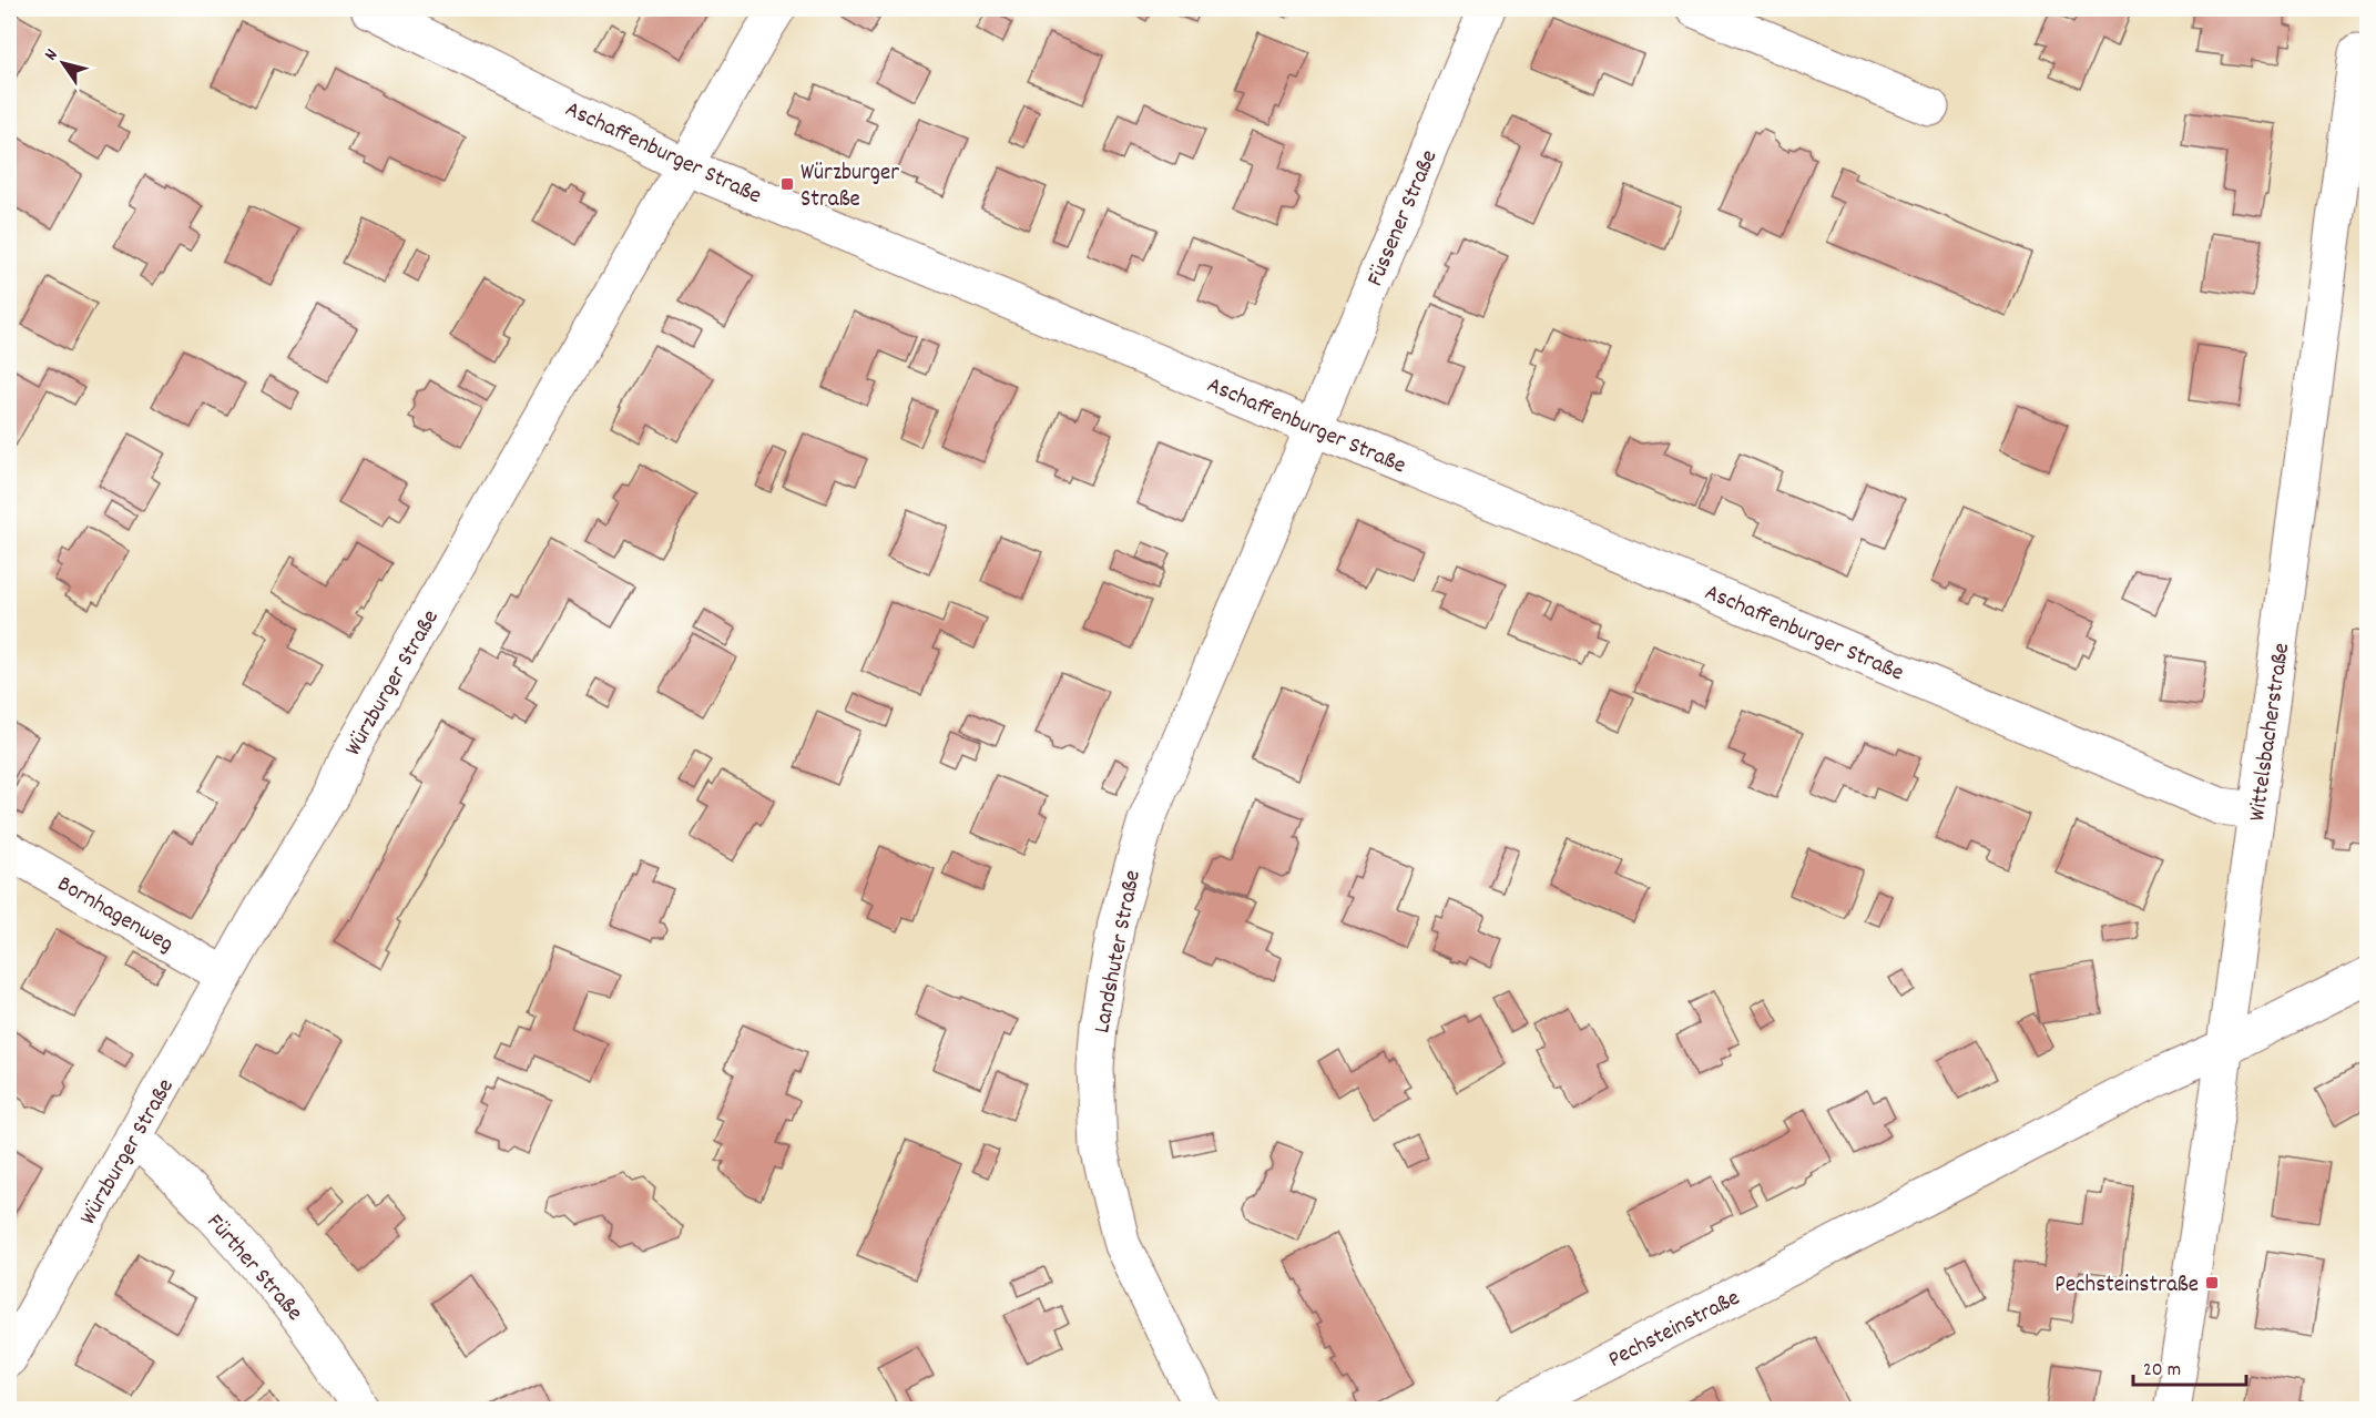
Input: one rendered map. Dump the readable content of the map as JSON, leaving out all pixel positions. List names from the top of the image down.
{
  "streets": {
    "street": [
      "Aschaffenburger Straße",
      "Füssener Straße",
      "Würzburger Straße",
      "Wittelsbacherstraße",
      "Bornhagenweg",
      "Landshuter Straße",
      "Fürther Straße",
      "Pechsteinstraße"
    ]
  },
  "crossings": [
    ["Aschaffenburger Straße", "Füssener Straße"],
    ["Aschaffenburger Straße", "Würzburger Straße"],
    ["Aschaffenburger Straße", "Wittelsbacherstraße"],
    ["Aschaffenburger Straße", "Landshuter Straße"],
    ["Füssener Straße", "Landshuter Straße"],
    ["Würzburger Straße", "Bornhagenweg"],
    ["Würzburger Straße", "Fürther Straße"],
    ["Wittelsbacherstraße", "Pechsteinstraße"]
  ],
  "places": {
    "transit": ["Würzburger Straße", "Pechsteinstraße"]
  },
  "scale_bar": "20 m",
  "north": "top left"
}
